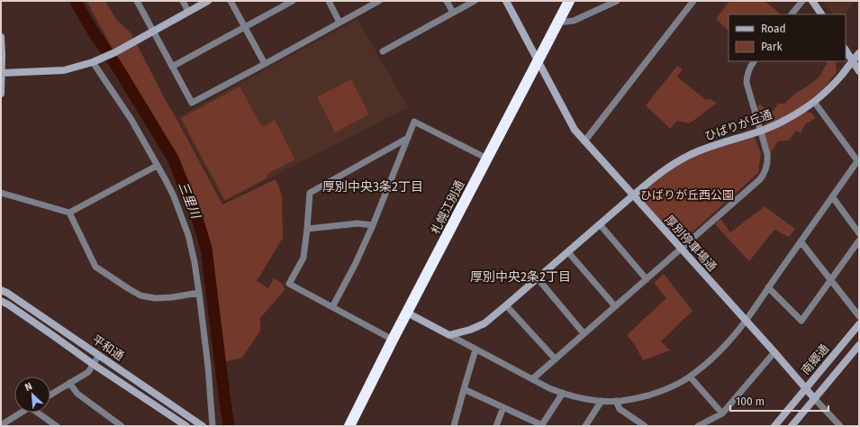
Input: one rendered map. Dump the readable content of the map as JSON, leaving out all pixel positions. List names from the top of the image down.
{
  "streets": {
    "highway": ["札幌江別通"],
    "street": [
      "ひばりが丘通",
      "厚別停車場通",
      "平和通",
      "南郷通"
    ]
  },
  "crossings": [
    ["ひばりが丘通", "厚別停車場通"],
    ["札幌江別通", "厚別停車場通"],
    ["厚別停車場通", "南郷通"]
  ],
  "districts": ["厚別中央3条2丁目", "厚別中央2条2丁目"],
  "water": ["三里川"],
  "parks": ["ひばりが丘西公園"],
  "legend": ["Road", "Park"],
  "scale_bar": "100 m",
  "north": "top left"
}
